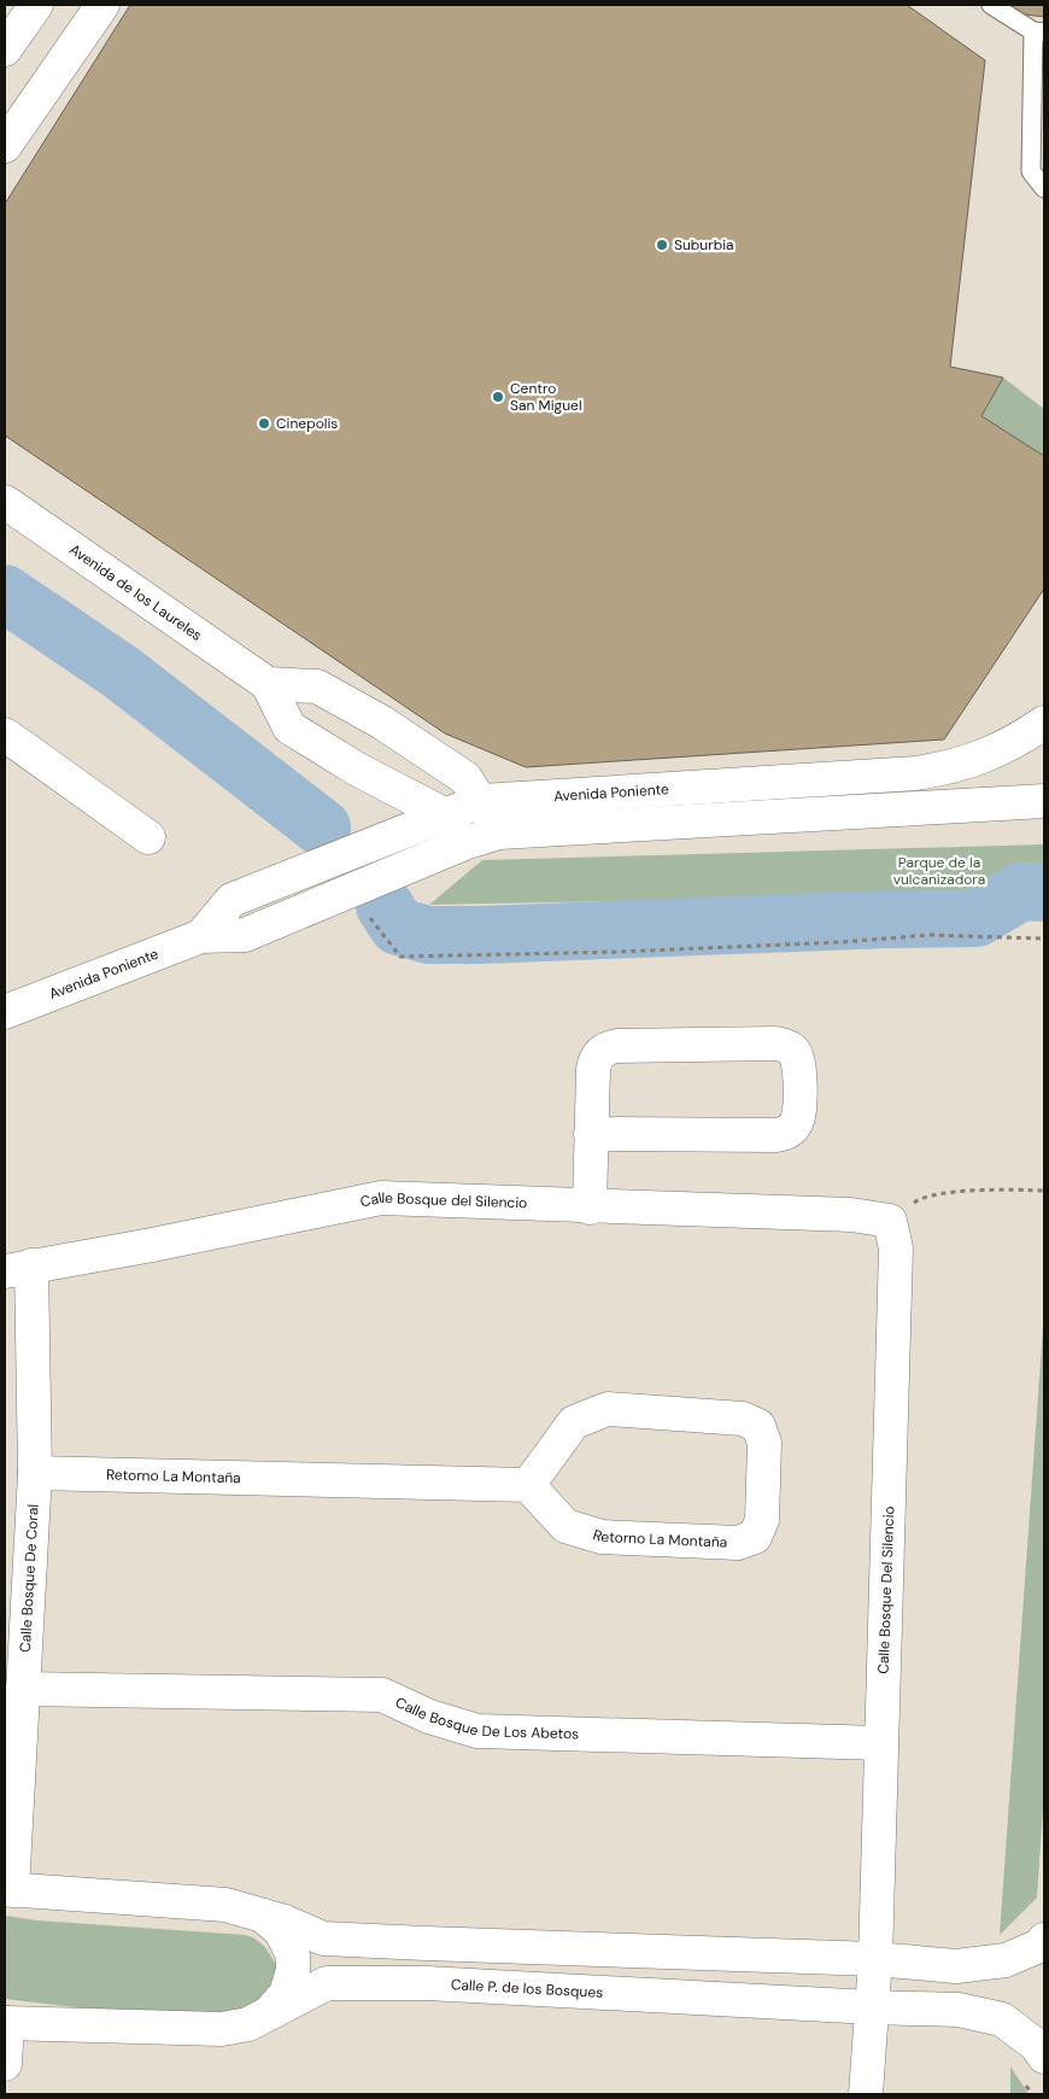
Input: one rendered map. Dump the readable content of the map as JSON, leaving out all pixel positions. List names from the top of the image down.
{
  "streets": {
    "street": [
      "Avenida de los Laureles",
      "Avenida Poniente",
      "Calle Bosque del Silencio",
      "Retorno La Montaña",
      "Calle Bosque De Coral",
      "Calle Bosque Del Silencio",
      "Calle Bosque De Los Abetos",
      "Calle P. de los Bosques"
    ]
  },
  "crossings": [
    ["Avenida de los Laureles", "Avenida Poniente"],
    ["Calle Bosque del Silencio", "Calle Bosque De Coral"],
    ["Calle Bosque del Silencio", "Calle Bosque Del Silencio"],
    ["Retorno La Montaña", "Calle Bosque De Coral"],
    ["Calle Bosque De Coral", "Calle Bosque De Los Abetos"],
    ["Calle Bosque Del Silencio", "Calle Bosque De Los Abetos"],
    ["Calle Bosque Del Silencio", "Calle P. de los Bosques"]
  ],
  "parks": ["Parque de la vulcanizadora"],
  "places": ["Suburbia", "Centro San Miguel", "Cinepolis"]
}
